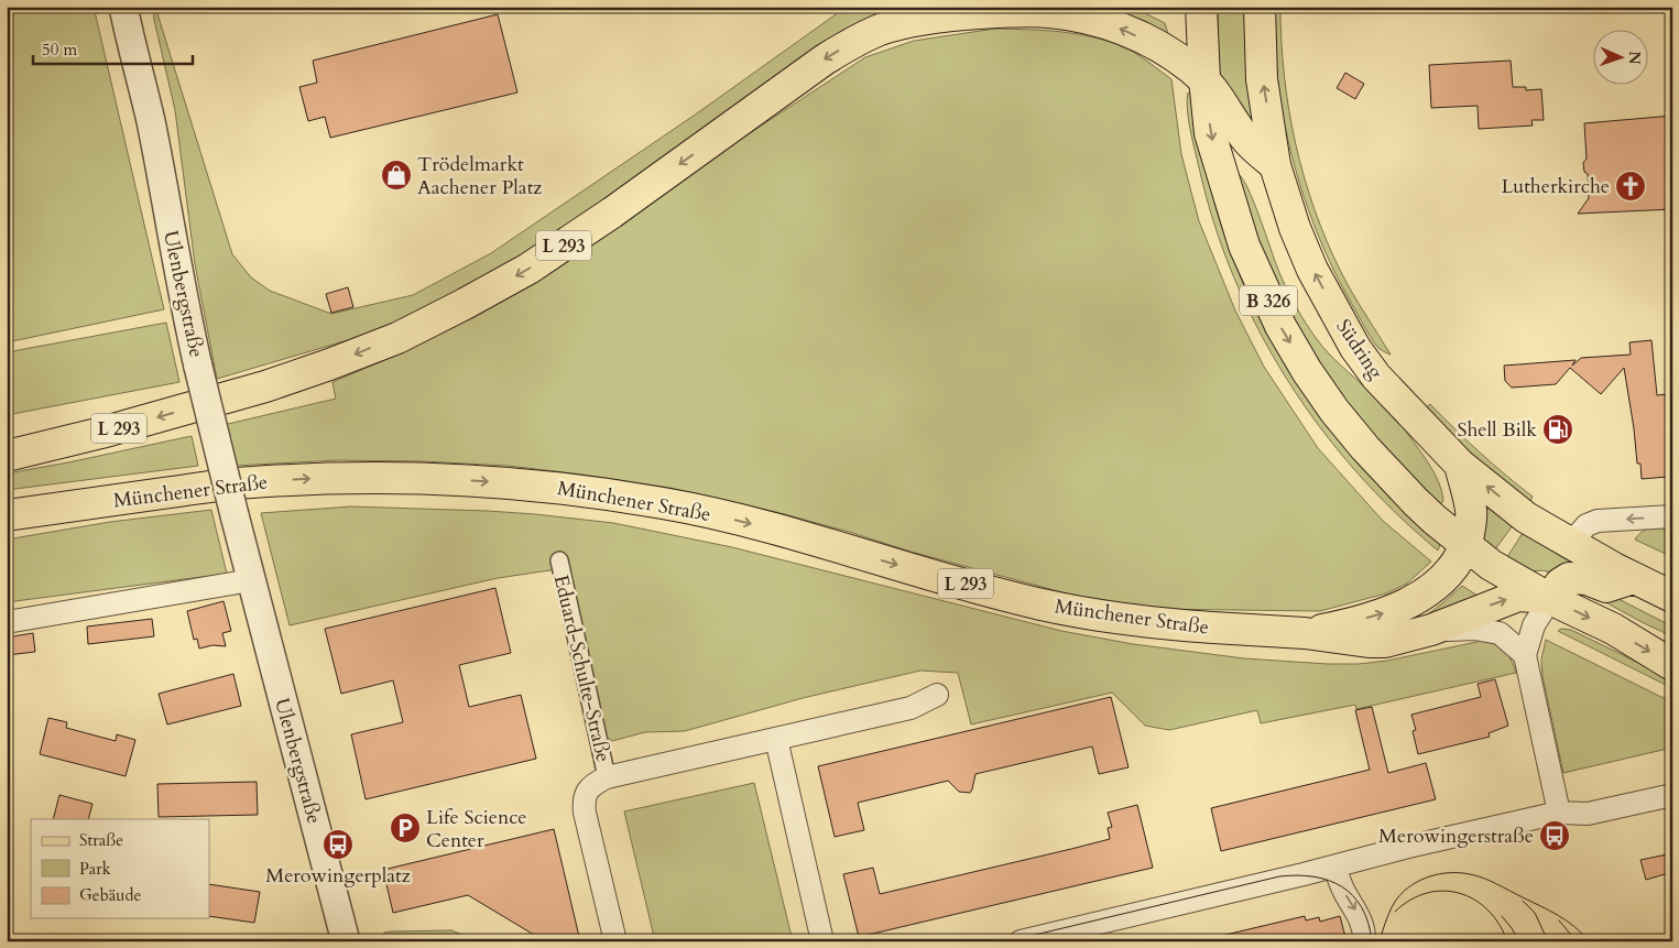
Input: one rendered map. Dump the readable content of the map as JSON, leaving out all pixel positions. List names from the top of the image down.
{
  "streets": {
    "main road": [
      "L 293",
      "B 326",
      "Südring",
      "Münchener Straße"
    ],
    "street": ["Ulenbergstraße", "Eduard-Schulte-Straße"]
  },
  "crossings": [
    ["B 326", "Münchener Straße"]
  ],
  "one_way": ["Münchener Straße"],
  "places": {
    "shop": ["Trödelmarkt Aachener Platz"],
    "church": ["Lutherkirche"],
    "fuel station": ["Shell Bilk"],
    "parking": ["Life Science Center"],
    "bus stop": ["Merowingerstraße", "Merowingerplatz"]
  },
  "legend": ["Straße", "Park", "Gebäude"],
  "scale_bar": "50 m",
  "north": "right"
}
